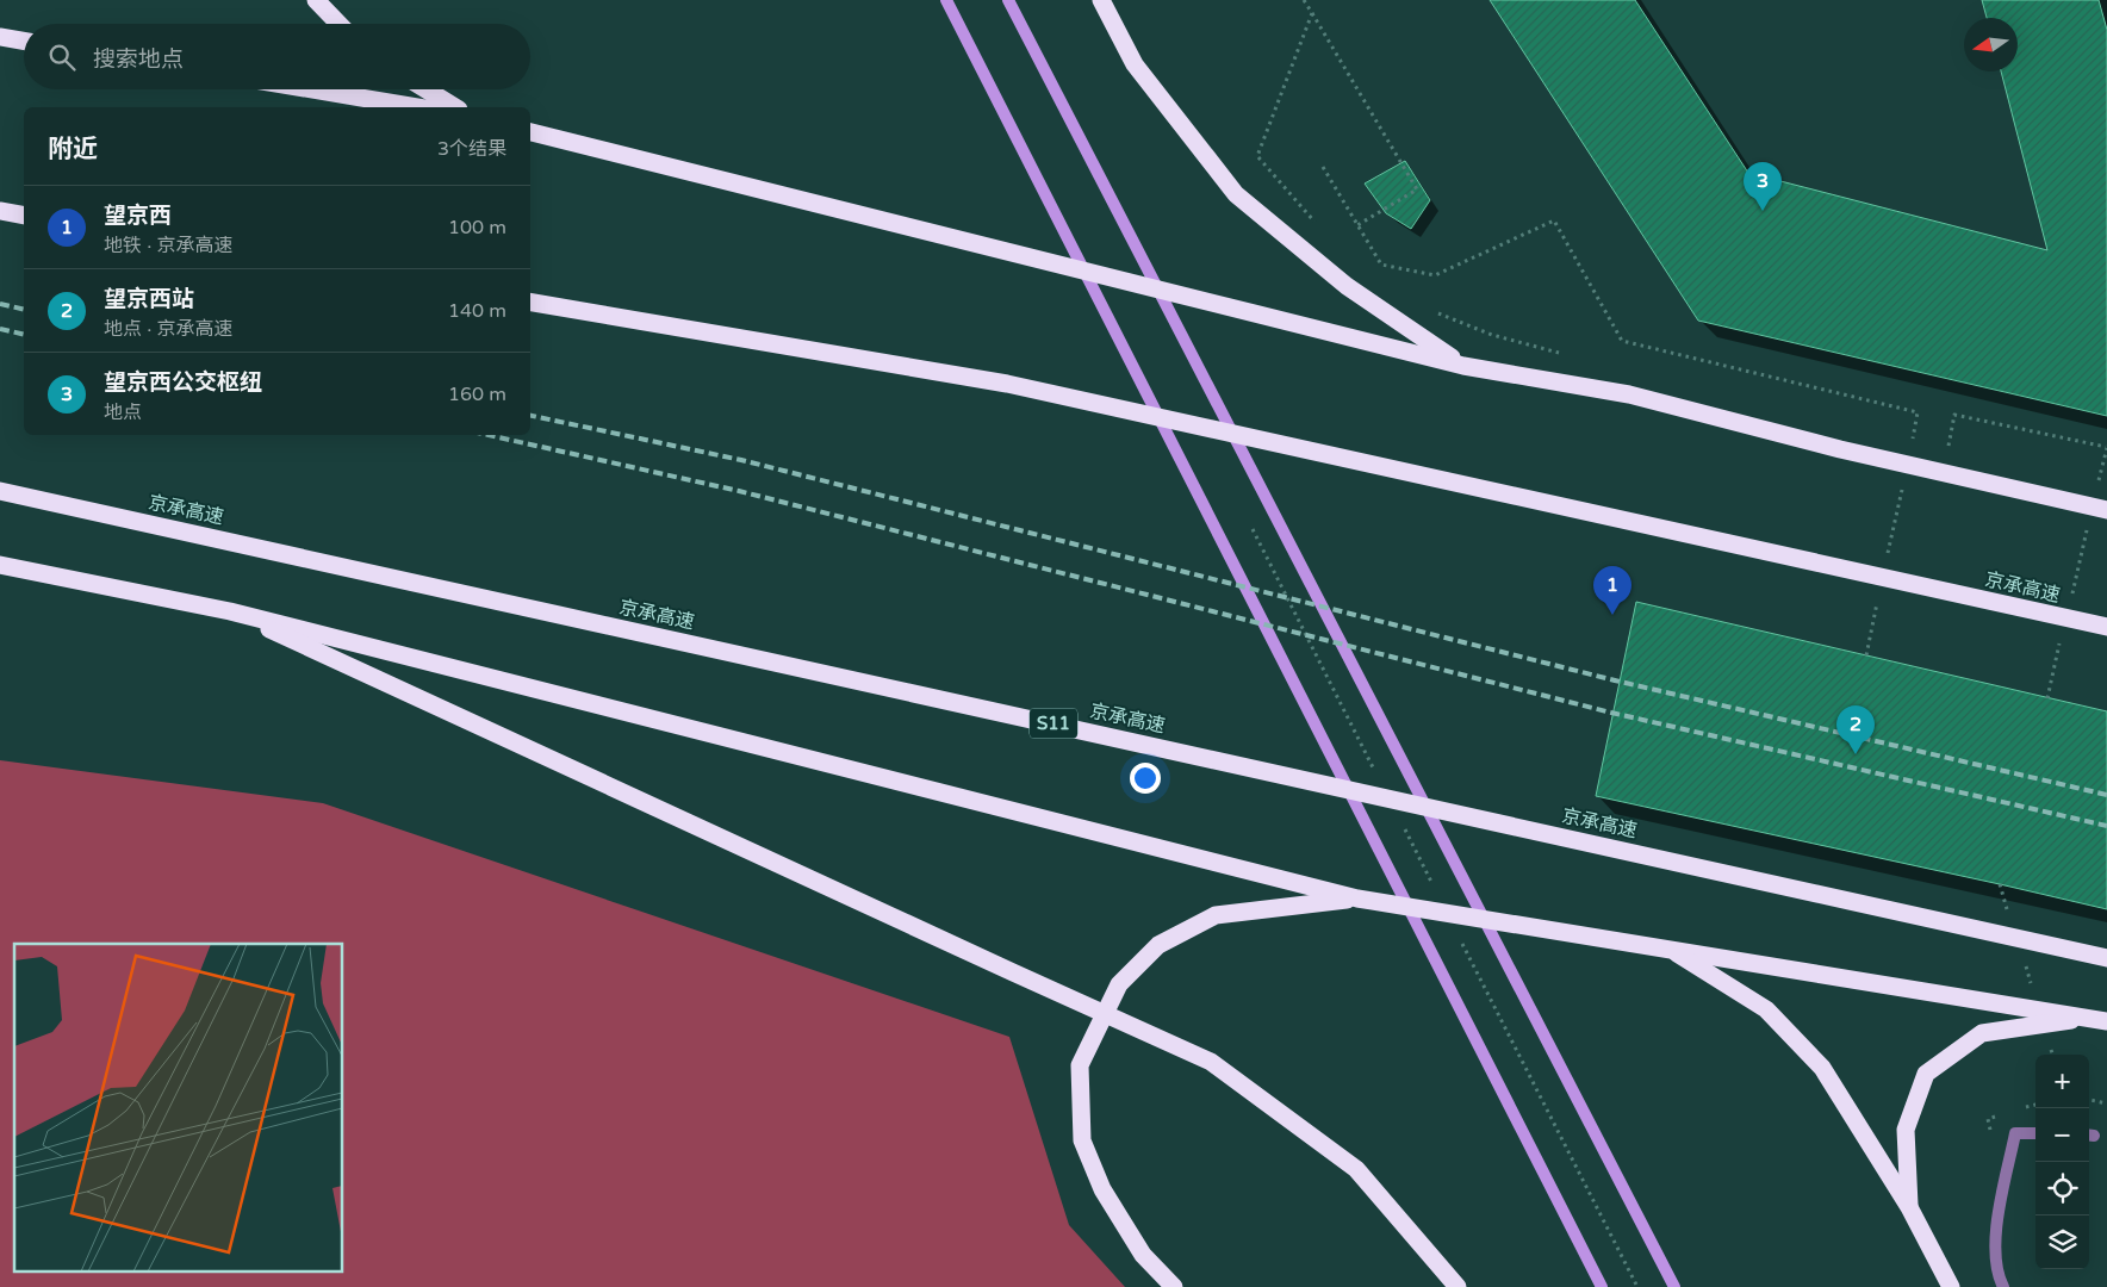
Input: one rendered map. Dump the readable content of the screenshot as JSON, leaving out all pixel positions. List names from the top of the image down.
{
  "streets": {
    "highway": ["京承高速", "S11"]
  },
  "north": "left",
  "page": {
    "search": "搜索地点",
    "heading": ["附近", "3个结果"],
    "pins": ["3", "1", "2"],
    "list": [
      {
        "mark": "1",
        "name": "望京西",
        "note": "地铁 · 京承高速",
        "value": "100 m"
      },
      {
        "mark": "2",
        "name": "望京西站",
        "note": "地点 · 京承高速",
        "value": "140 m"
      },
      {
        "mark": "3",
        "name": "望京西公交枢纽",
        "note": "地点",
        "value": "160 m"
      }
    ],
    "map_buttons": ["+", "−"]
  }
}
